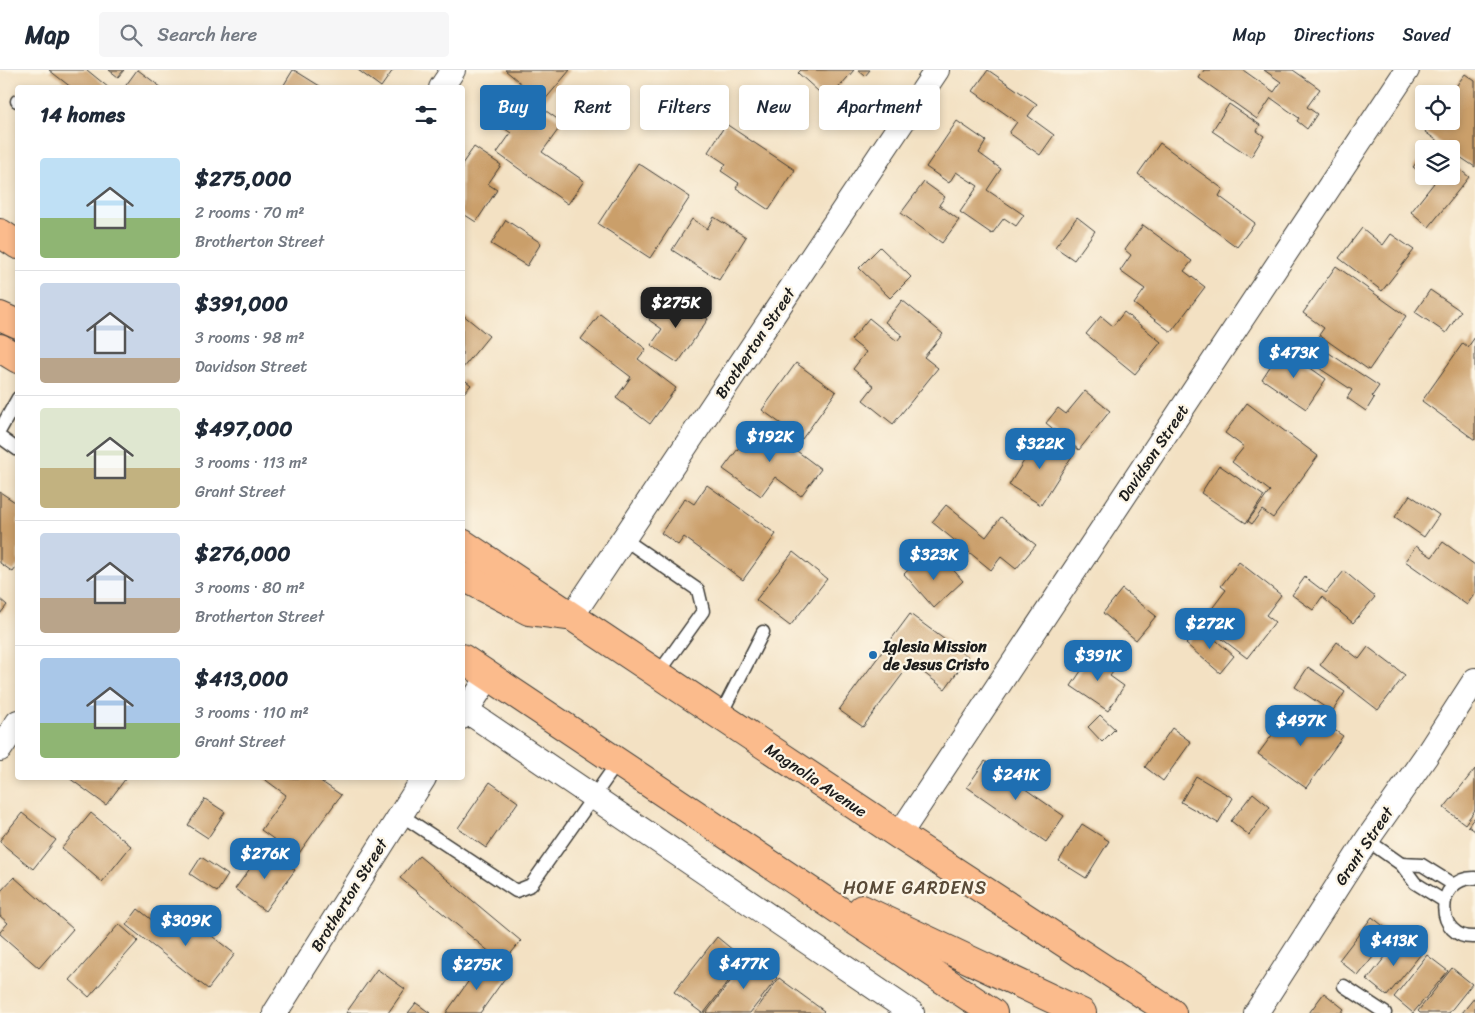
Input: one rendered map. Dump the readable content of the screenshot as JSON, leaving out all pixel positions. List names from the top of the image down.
{
  "streets": {
    "main road": ["Magnolia Avenue"],
    "street": ["Brotherton Street", "Davidson Street", "Grant Street"]
  },
  "crossings": [
    ["Brotherton Street", "Magnolia Avenue"],
    ["Davidson Street", "Magnolia Avenue"]
  ],
  "districts": ["HOME GARDENS"],
  "places": ["Iglesia Mission de Jesus Cristo"],
  "page": {
    "header": "Map",
    "search": "Search here",
    "nav": ["Map", "Directions", "Saved"],
    "chip": [
      "Buy",
      "Rent",
      "Filters",
      "New",
      "Apartment"
    ],
    "heading": "14 homes",
    "list": [
      {
        "name": "$275,000",
        "note": "2 rooms · 70 m² · Brotherton Street"
      },
      {
        "name": "$391,000",
        "note": "3 rooms · 98 m² · Davidson Street"
      },
      {
        "name": "$497,000",
        "note": "3 rooms · 113 m² · Grant Street"
      },
      {
        "name": "$276,000",
        "note": "3 rooms · 80 m² · Brotherton Street"
      },
      {
        "name": "$413,000",
        "note": "3 rooms · 110 m² · Grant Street"
      }
    ],
    "price": [
      "$275K",
      "$473K",
      "$192K",
      "$322K",
      "$323K",
      "$272K",
      "$391K",
      "$497K",
      "$241K",
      "$276K",
      "$309K",
      "$413K",
      "$477K",
      "$275K"
    ]
  }
}
